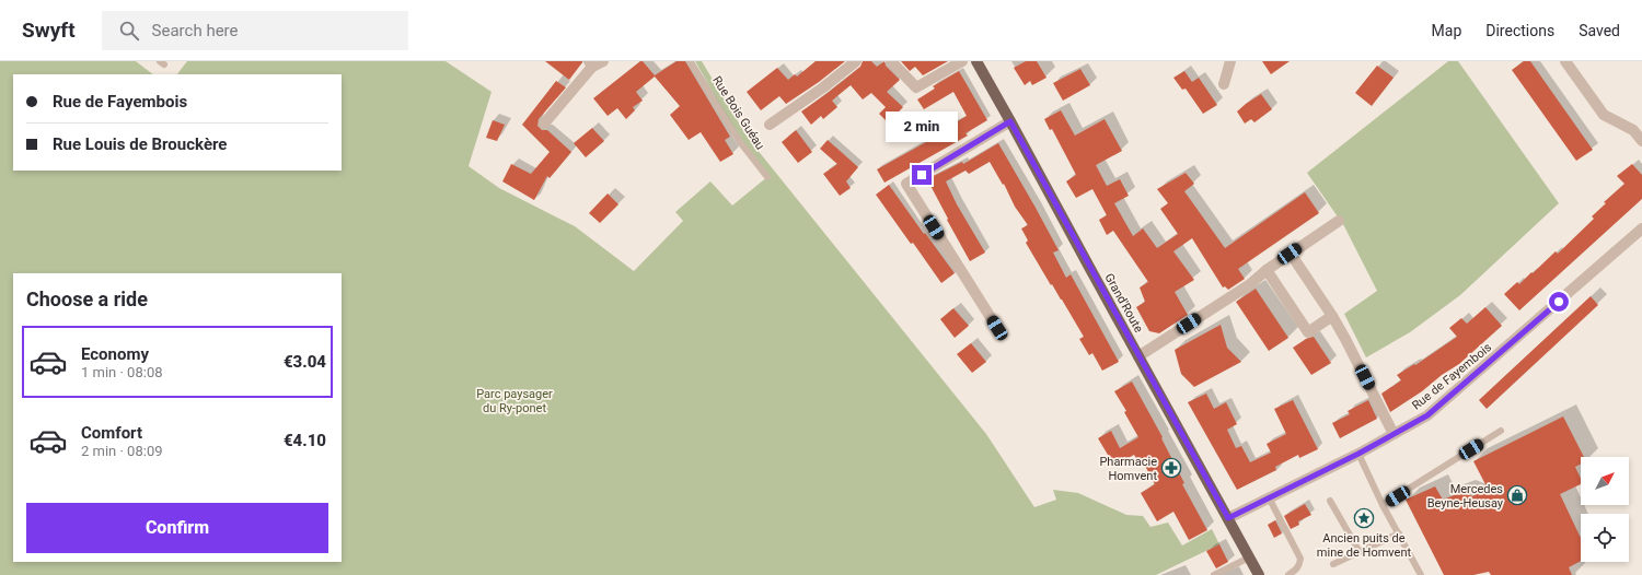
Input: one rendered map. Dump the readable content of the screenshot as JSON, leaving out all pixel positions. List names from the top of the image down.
{
  "streets": {
    "main road": ["Grand'Route"],
    "street": ["Rue de Fayembois"],
    "lane": ["Rue Bois Guéau"]
  },
  "crossings": [
    ["Grand'Route", "Rue de Fayembois"]
  ],
  "parks": ["Parc paysager du Ry-ponet"],
  "places": {
    "pharmacy": ["Pharmacie Homvent"],
    "shop": ["Mercedes Beyne-Heusay"],
    "place": ["Ancien puits de mine de Homvent"]
  },
  "north": "top right",
  "page": {
    "header": "Swyft",
    "search": "Search here",
    "nav": ["Map", "Directions", "Saved"],
    "banner": ["Rue de Fayembois", "Rue Louis de Brouckère"],
    "bubble": "2 min",
    "heading": "Choose a ride",
    "list": [
      {
        "name": "Economy",
        "note": "1 min · 08:08",
        "value": "€3.04"
      },
      {
        "name": "Comfort",
        "note": "2 min · 08:09",
        "value": "€4.10"
      }
    ],
    "buttons": "Confirm"
  }
}
